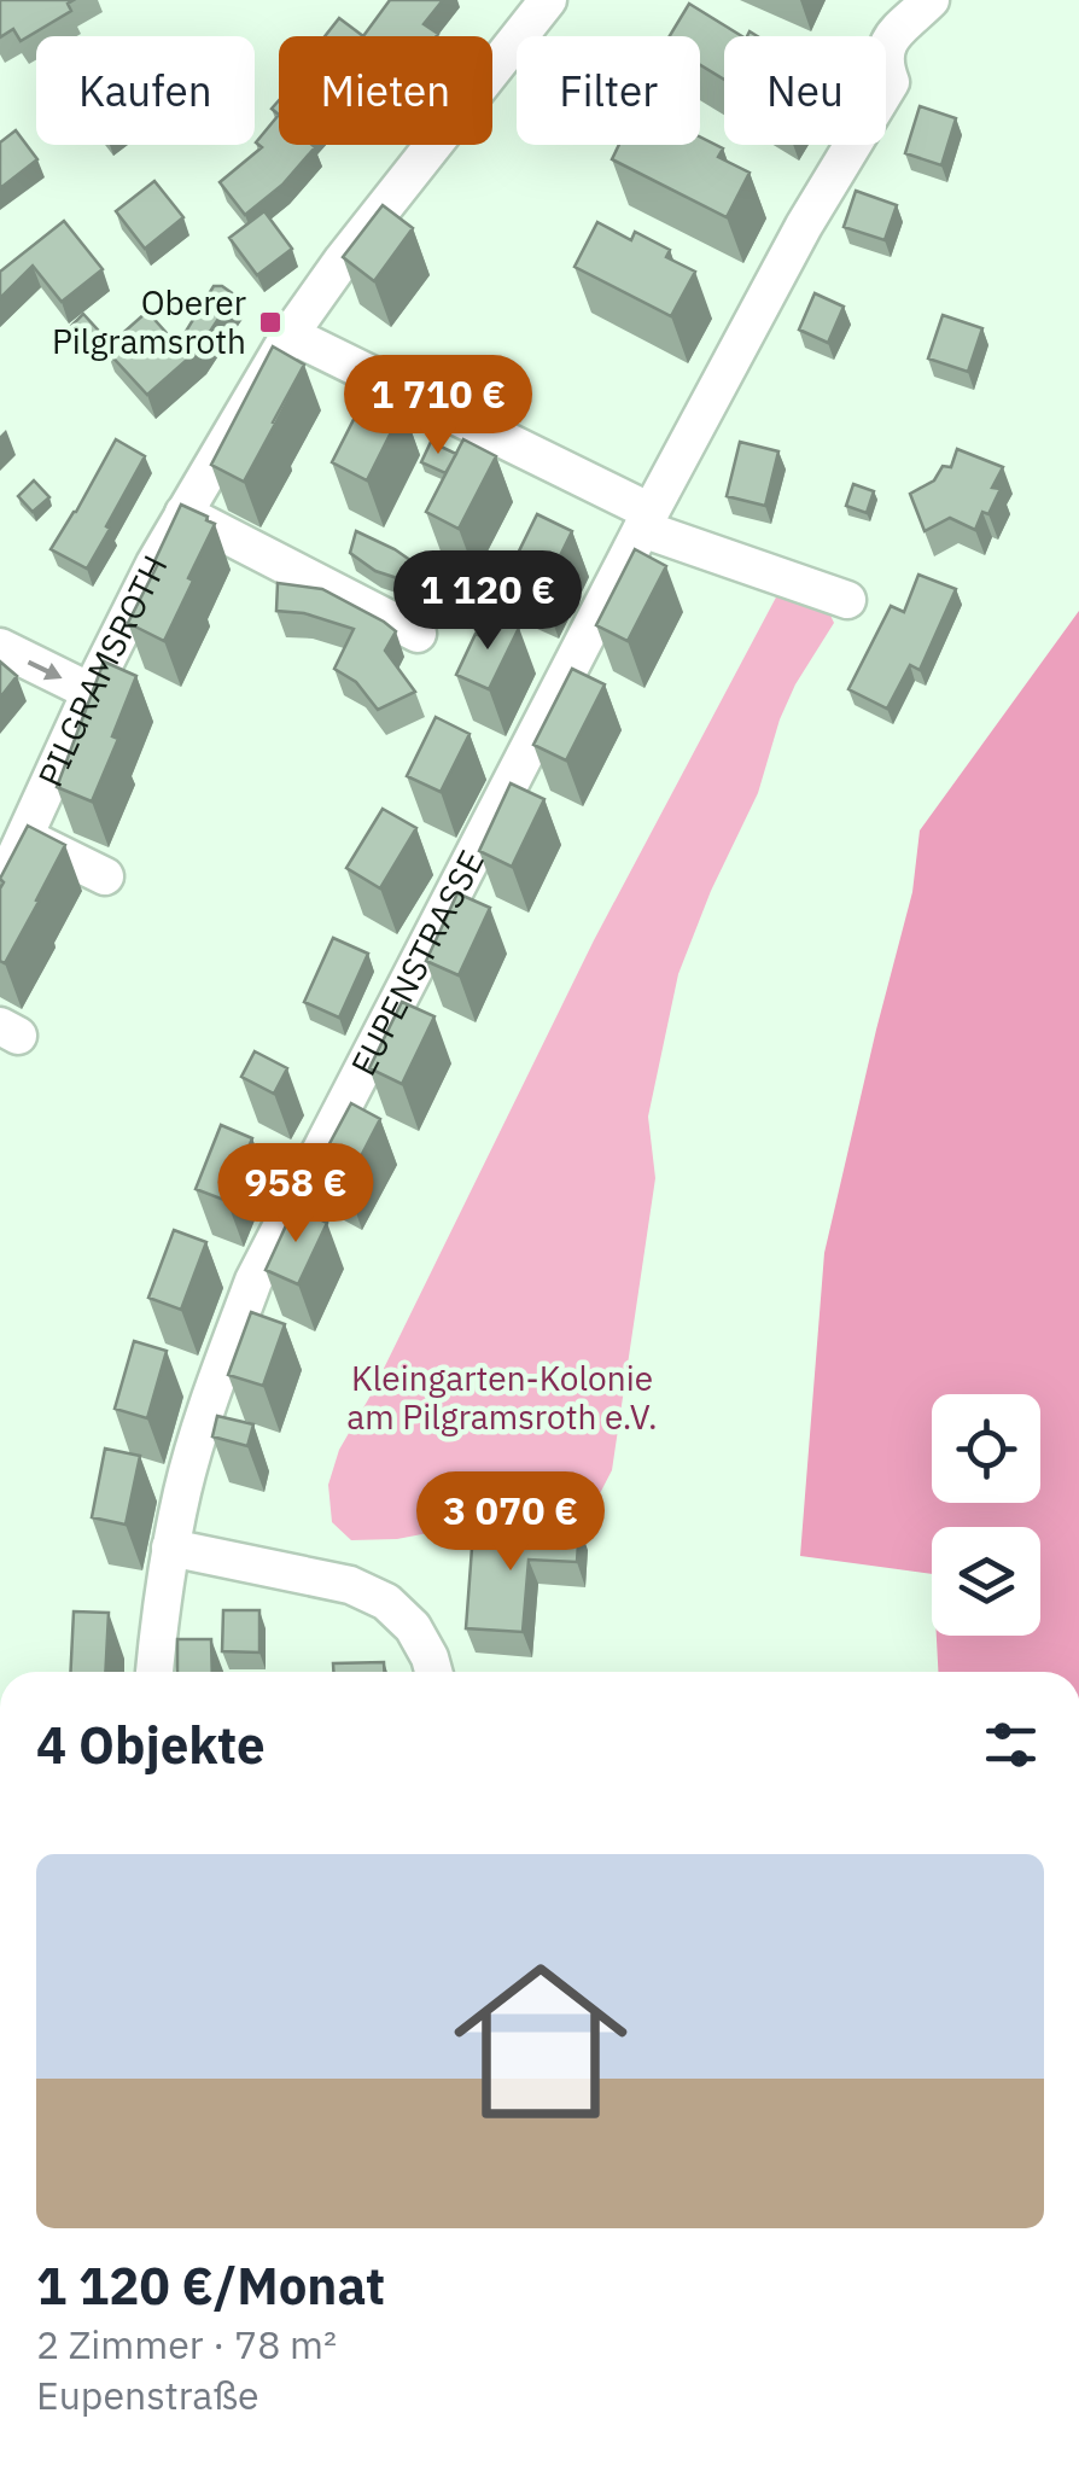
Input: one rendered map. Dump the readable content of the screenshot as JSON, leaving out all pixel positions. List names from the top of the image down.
{
  "streets": {
    "street": ["PILGRAMSROTH", "EUPENSTRASSE"]
  },
  "parks": ["Kleingarten-Kolonie am Pilgramsroth e.V."],
  "places": {
    "transit": ["Oberer Pilgramsroth"]
  },
  "page": {
    "chip": [
      "Kaufen",
      "Mieten",
      "Filter",
      "Neu"
    ],
    "price": [
      "1 710 €",
      "1 120 €",
      "958 €",
      "3 070 €"
    ],
    "heading": "4 Objekte",
    "list": [
      {
        "name": "1 120 €/Monat",
        "note": "2 Zimmer · 78 m² · Eupenstraße"
      }
    ]
  }
}
